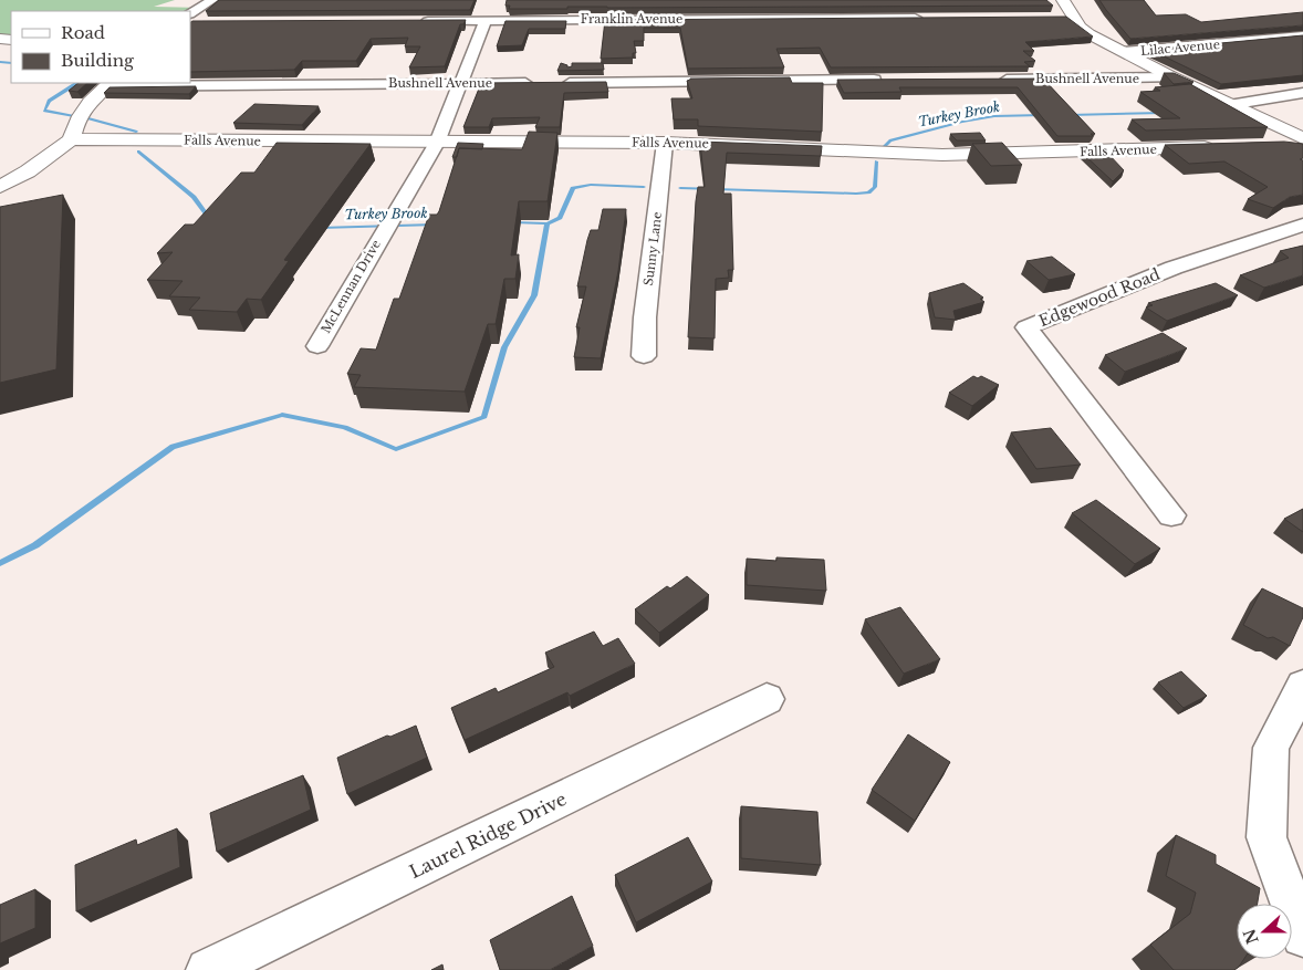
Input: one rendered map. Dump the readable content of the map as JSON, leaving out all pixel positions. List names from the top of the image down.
{
  "streets": {
    "main road": ["Falls Avenue"],
    "street": [
      "Franklin Avenue",
      "Lilac Avenue",
      "Bushnell Avenue",
      "Sunny Lane",
      "McLennan Drive",
      "Edgewood Road",
      "Laurel Ridge Drive"
    ]
  },
  "crossings": [
    ["Franklin Avenue", "McLennan Drive"],
    ["Bushnell Avenue", "McLennan Drive"],
    ["Falls Avenue", "Sunny Lane"],
    ["Falls Avenue", "McLennan Drive"]
  ],
  "water": ["Turkey Brook"],
  "legend": ["Road", "Building"],
  "north": "left"
}
